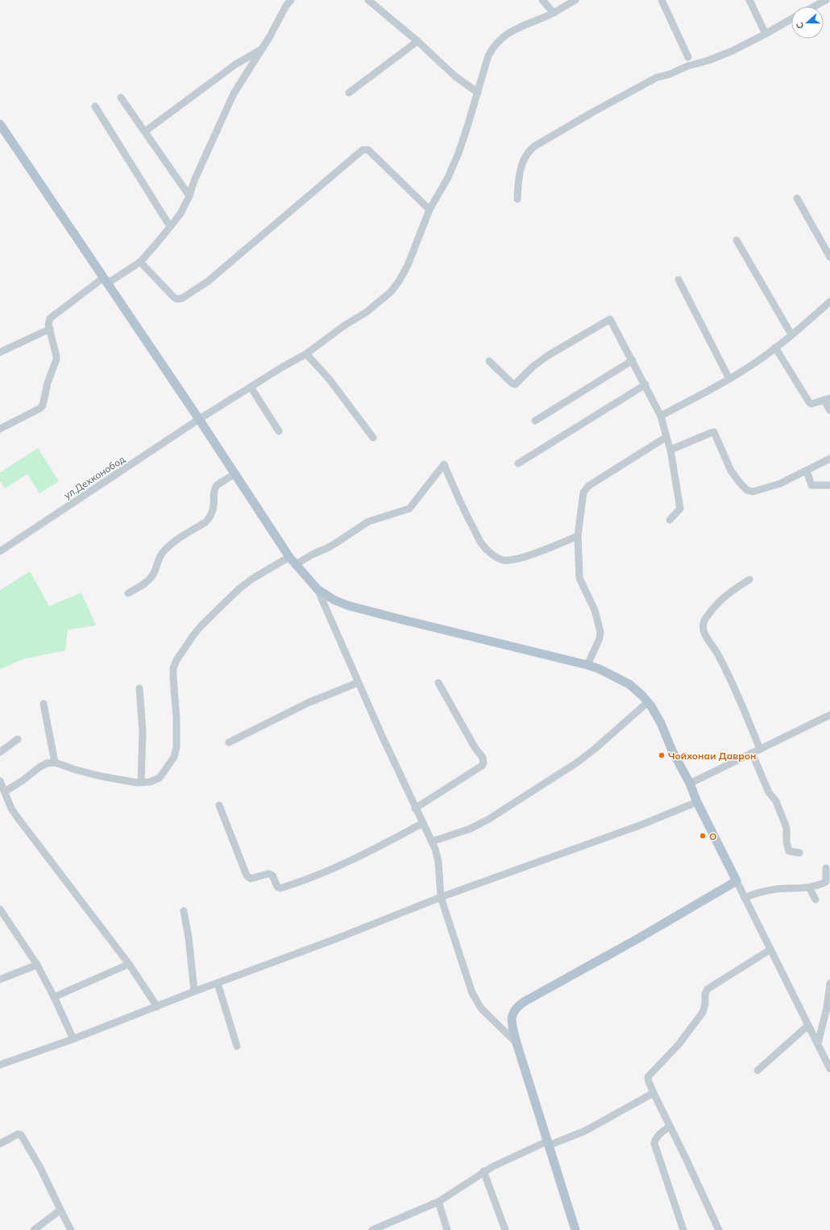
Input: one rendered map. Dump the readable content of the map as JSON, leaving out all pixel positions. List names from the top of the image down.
{
  "streets": {
    "street": ["ул.Дехконобод"]
  },
  "places": ["Чойхонаи Даврон", "O"],
  "north": "left"
}
